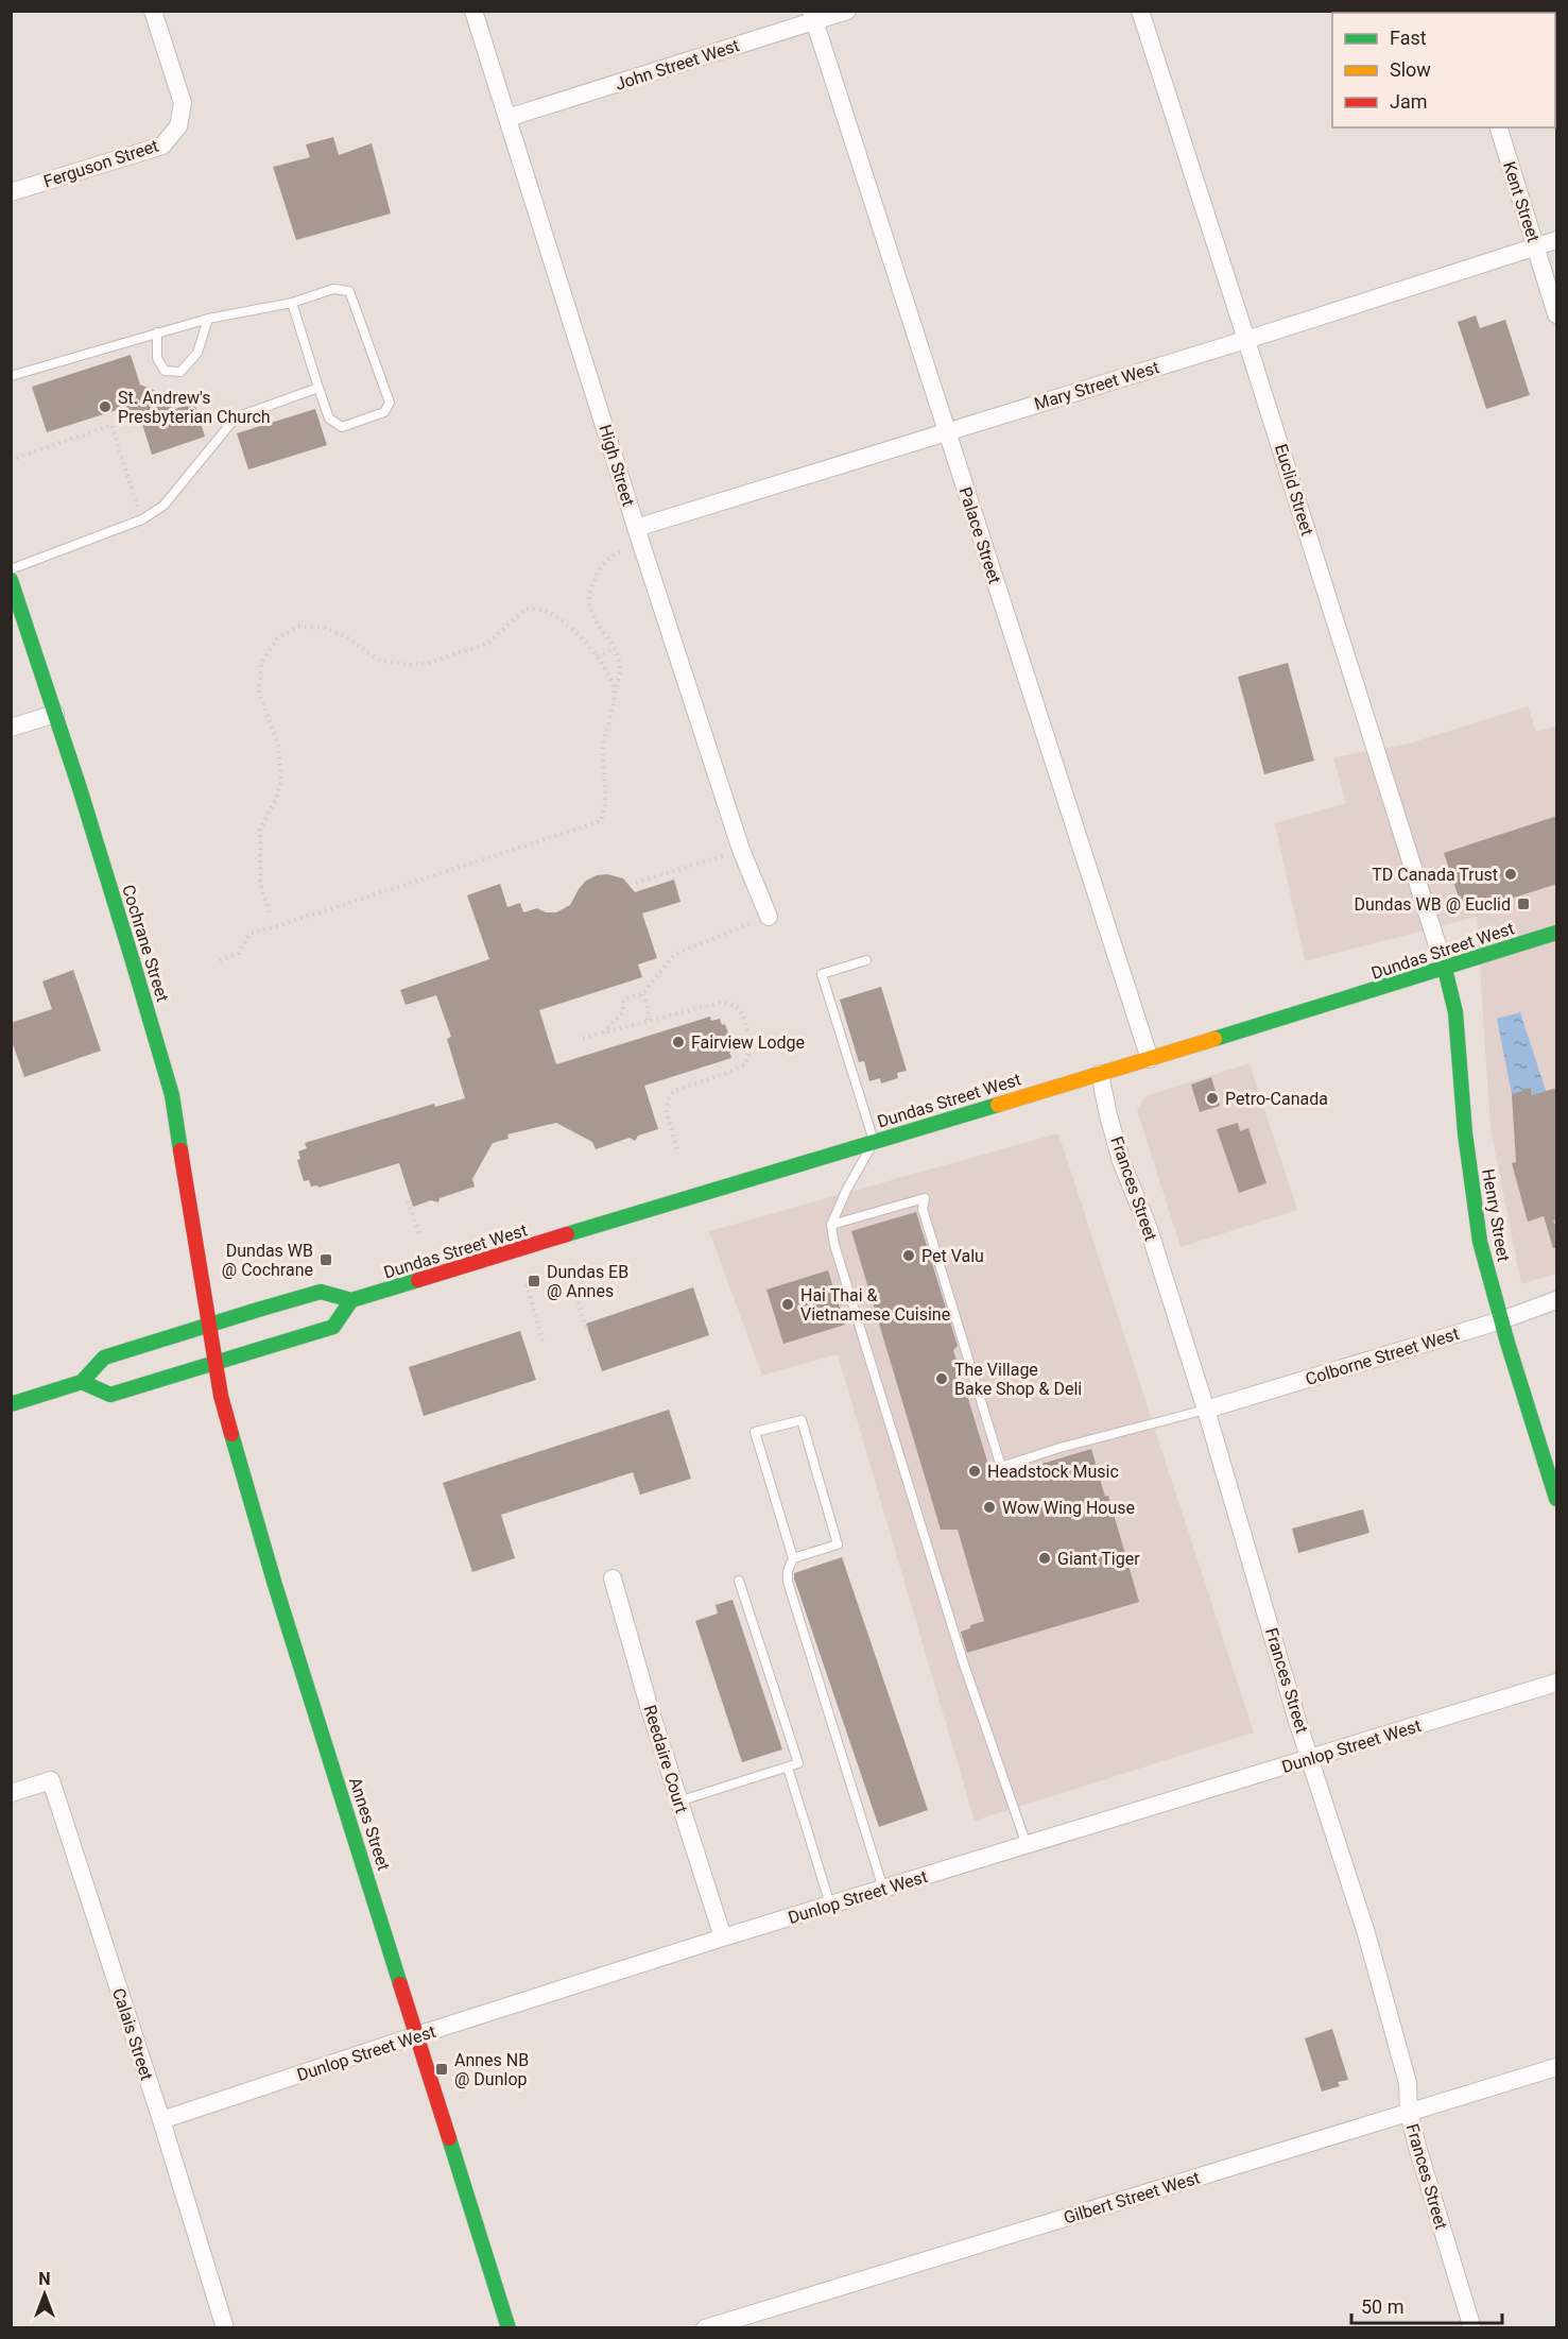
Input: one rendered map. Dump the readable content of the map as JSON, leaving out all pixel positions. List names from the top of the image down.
{
  "streets": {
    "main road": [
      "Cochrane Street",
      "Dundas Street West",
      "Henry Street",
      "Annes Street"
    ],
    "street": [
      "John Street West",
      "Ferguson Street",
      "Kent Street",
      "Mary Street West",
      "High Street",
      "Euclid Street",
      "Palace Street",
      "Frances Street",
      "Colborne Street West",
      "Dunlop Street West",
      "Reedaire Court",
      "Calais Street",
      "Gilbert Street West"
    ]
  },
  "crossings": [
    ["John Street West", "High Street"],
    ["John Street West", "Palace Street"],
    ["Kent Street", "Mary Street West"],
    ["Mary Street West", "High Street"],
    ["Mary Street West", "Euclid Street"],
    ["Mary Street West", "Palace Street"],
    ["Euclid Street", "Dundas Street West"],
    ["Euclid Street", "Henry Street"],
    ["Palace Street", "Dundas Street West"],
    ["Cochrane Street", "Annes Street"],
    ["Dundas Street West", "Frances Street"],
    ["Dundas Street West", "Henry Street"],
    ["Frances Street", "Colborne Street West"],
    ["Frances Street", "Dunlop Street West"],
    ["Frances Street", "Gilbert Street West"],
    ["Henry Street", "Colborne Street West"],
    ["Dunlop Street West", "Reedaire Court"],
    ["Dunlop Street West", "Annes Street"],
    ["Dunlop Street West", "Calais Street"]
  ],
  "places": {
    "other": [
      "St. Andrew's Presbyterian Church",
      "TD Canada Trust",
      "Fairview Lodge",
      "Petro-Canada",
      "Pet Valu",
      "Hai Thai & Vietnamese Cuisine",
      "The Village Bake Shop & Deli",
      "Headstock Music",
      "Wow Wing House",
      "Giant Tiger"
    ],
    "transit": [
      "Dundas WB @ Euclid",
      "Dundas WB @ Cochrane",
      "Dundas EB @ Annes",
      "Annes NB @ Dunlop"
    ]
  },
  "legend": ["Fast", "Slow", "Jam"],
  "scale_bar": "50 m",
  "north": "top"
}
